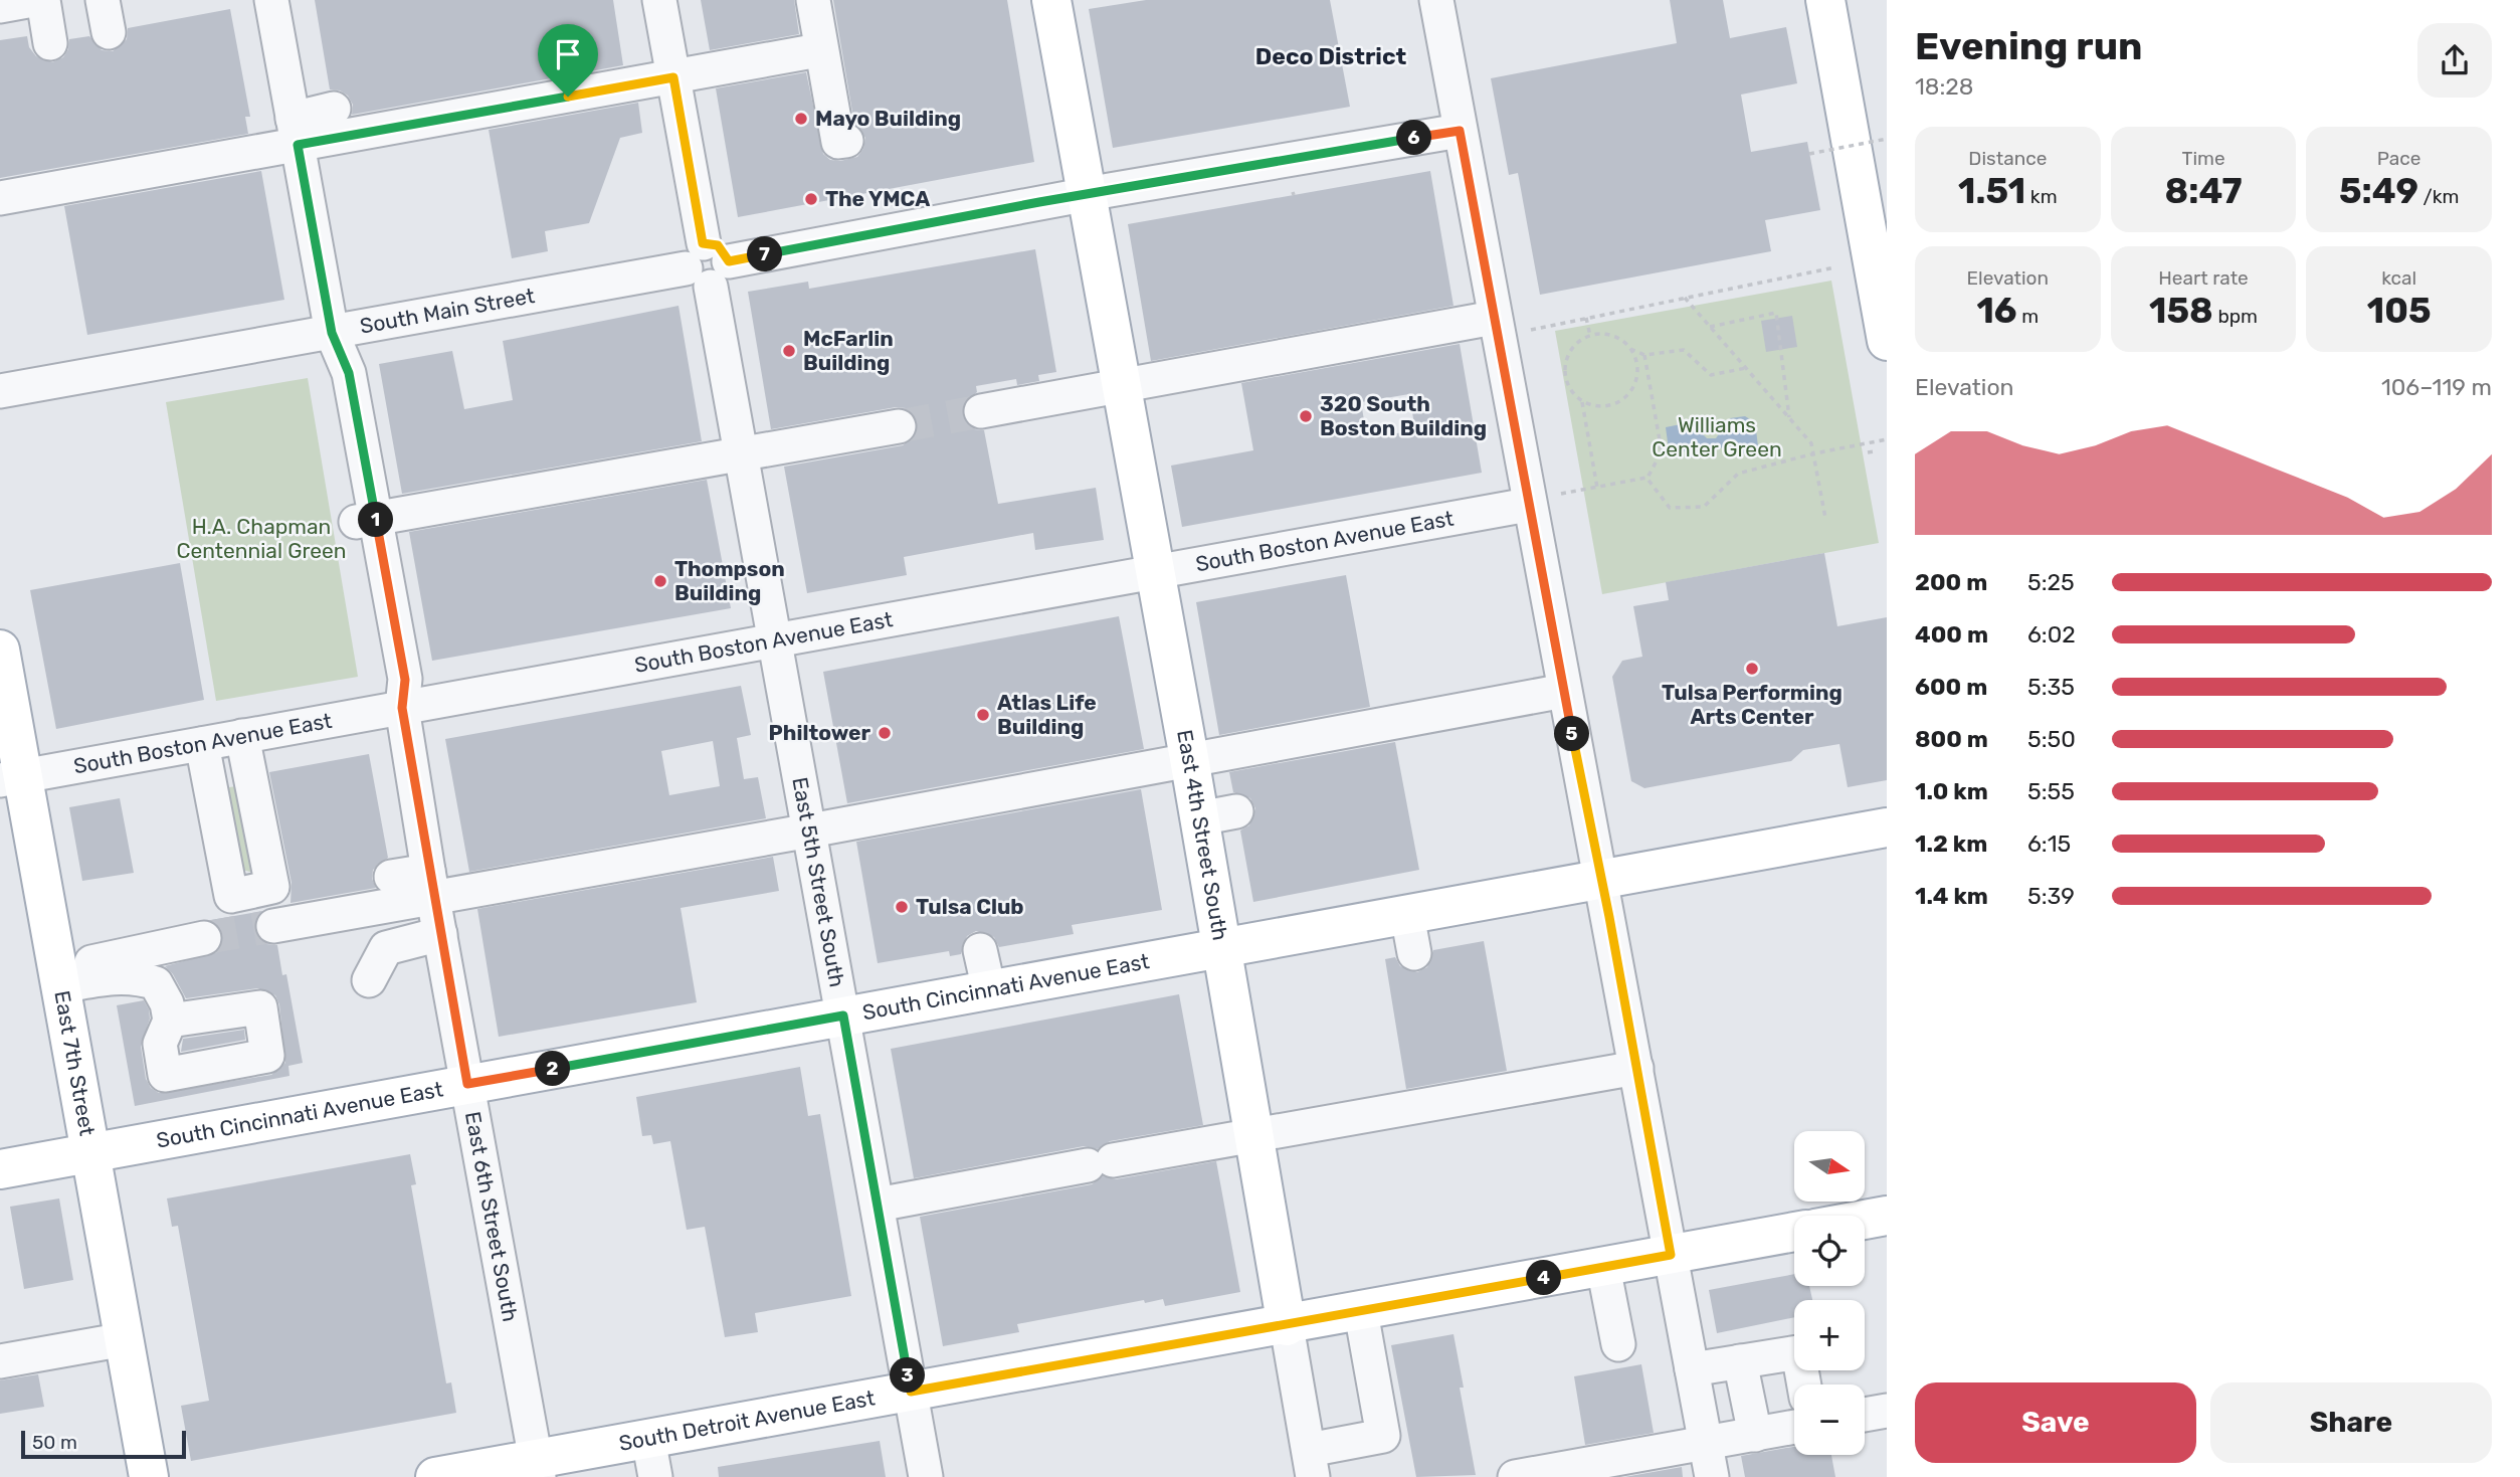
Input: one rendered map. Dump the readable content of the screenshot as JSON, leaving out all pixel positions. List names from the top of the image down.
{
  "streets": {
    "main road": [
      "East 4th Street South",
      "South Cincinnati Avenue East",
      "East 7th Street",
      "South Detroit Avenue East"
    ],
    "street": [
      "South Main Street",
      "South Boston Avenue East",
      "East 5th Street South",
      "East 6th Street South"
    ]
  },
  "crossings": [
    ["South Main Street", "East 4th Street South"],
    ["South Main Street", "East 5th Street South"],
    ["South Main Street", "East 6th Street South"],
    ["South Boston Avenue East", "East 4th Street South"],
    ["South Boston Avenue East", "East 5th Street South"],
    ["South Boston Avenue East", "East 7th Street"],
    ["South Boston Avenue East", "East 6th Street South"],
    ["East 4th Street South", "South Cincinnati Avenue East"],
    ["East 4th Street South", "South Detroit Avenue East"],
    ["East 5th Street South", "South Cincinnati Avenue East"],
    ["East 5th Street South", "South Detroit Avenue East"],
    ["South Cincinnati Avenue East", "East 7th Street"],
    ["South Cincinnati Avenue East", "East 6th Street South"],
    ["East 6th Street South", "South Detroit Avenue East"]
  ],
  "districts": ["Deco District"],
  "parks": ["Williams Center Green", "H.A. Chapman Centennial Green"],
  "places": [
    "Mayo Building",
    "The YMCA",
    "McFarlin Building",
    "320 South Boston Building",
    "Thompson Building",
    "Tulsa Performing Arts Center",
    "Atlas Life Building",
    "Philtower",
    "Tulsa Club"
  ],
  "scale_bar": "50 m",
  "north": "right",
  "page": {
    "heading": ["Evening run", "18:28"],
    "pins": [
      "6",
      "7",
      "1",
      "5",
      "2",
      "4",
      "3"
    ],
    "stats": [
      ["Distance", "1.51 km"],
      ["Time", "8:47"],
      ["Pace", "5:49 /km"],
      ["Elevation", "16 m"],
      ["Heart rate", "158 bpm"],
      ["kcal", "105"]
    ],
    "chart": ["Elevation", "106–119 m"],
    "list": [
      {
        "name": "200 m",
        "note": "5:25"
      },
      {
        "name": "400 m",
        "note": "6:02"
      },
      {
        "name": "600 m",
        "note": "5:35"
      },
      {
        "name": "800 m",
        "note": "5:50"
      },
      {
        "name": "1.0 km",
        "note": "5:55"
      },
      {
        "name": "1.2 km",
        "note": "6:15"
      },
      {
        "name": "1.4 km",
        "note": "5:39"
      }
    ],
    "map_buttons": ["+", "−"],
    "buttons": ["Save", "Share"],
    "scale": "50 m"
  }
}
